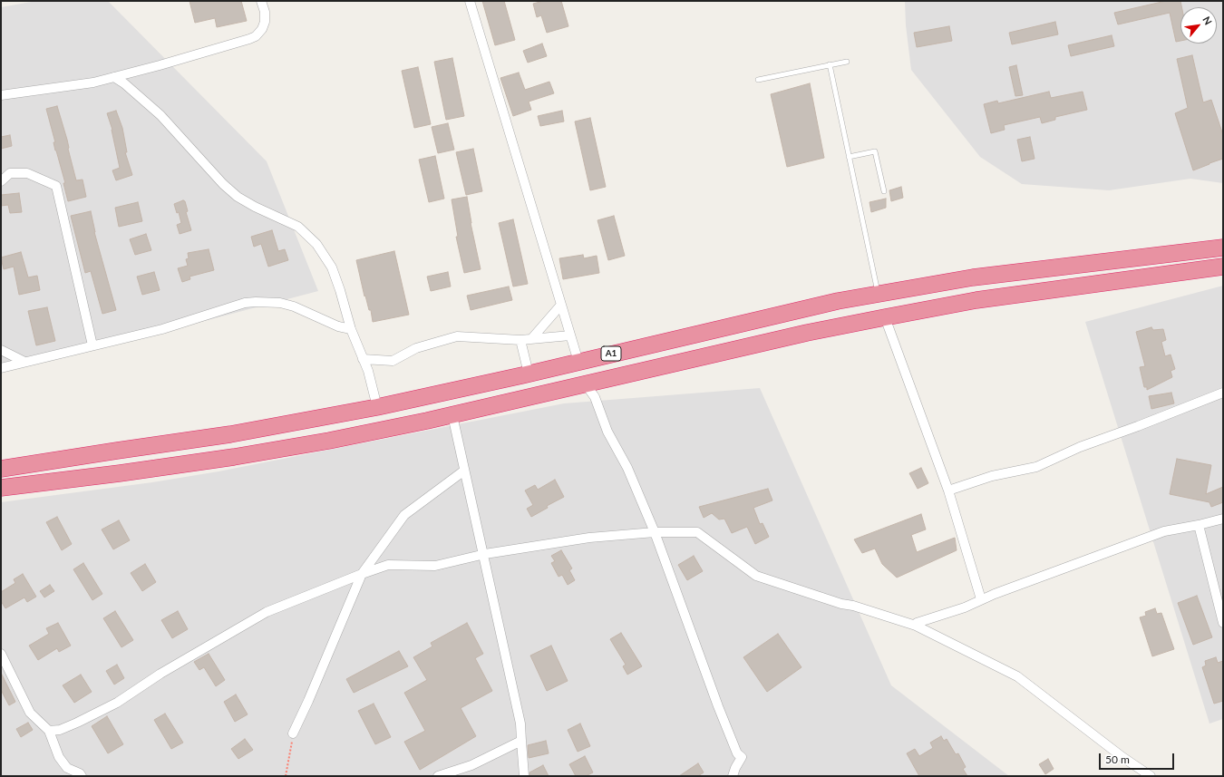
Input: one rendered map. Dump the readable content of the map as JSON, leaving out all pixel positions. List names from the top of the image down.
{
  "streets": {
    "highway": ["A1"]
  },
  "scale_bar": "50 m",
  "north": "top right"
}
